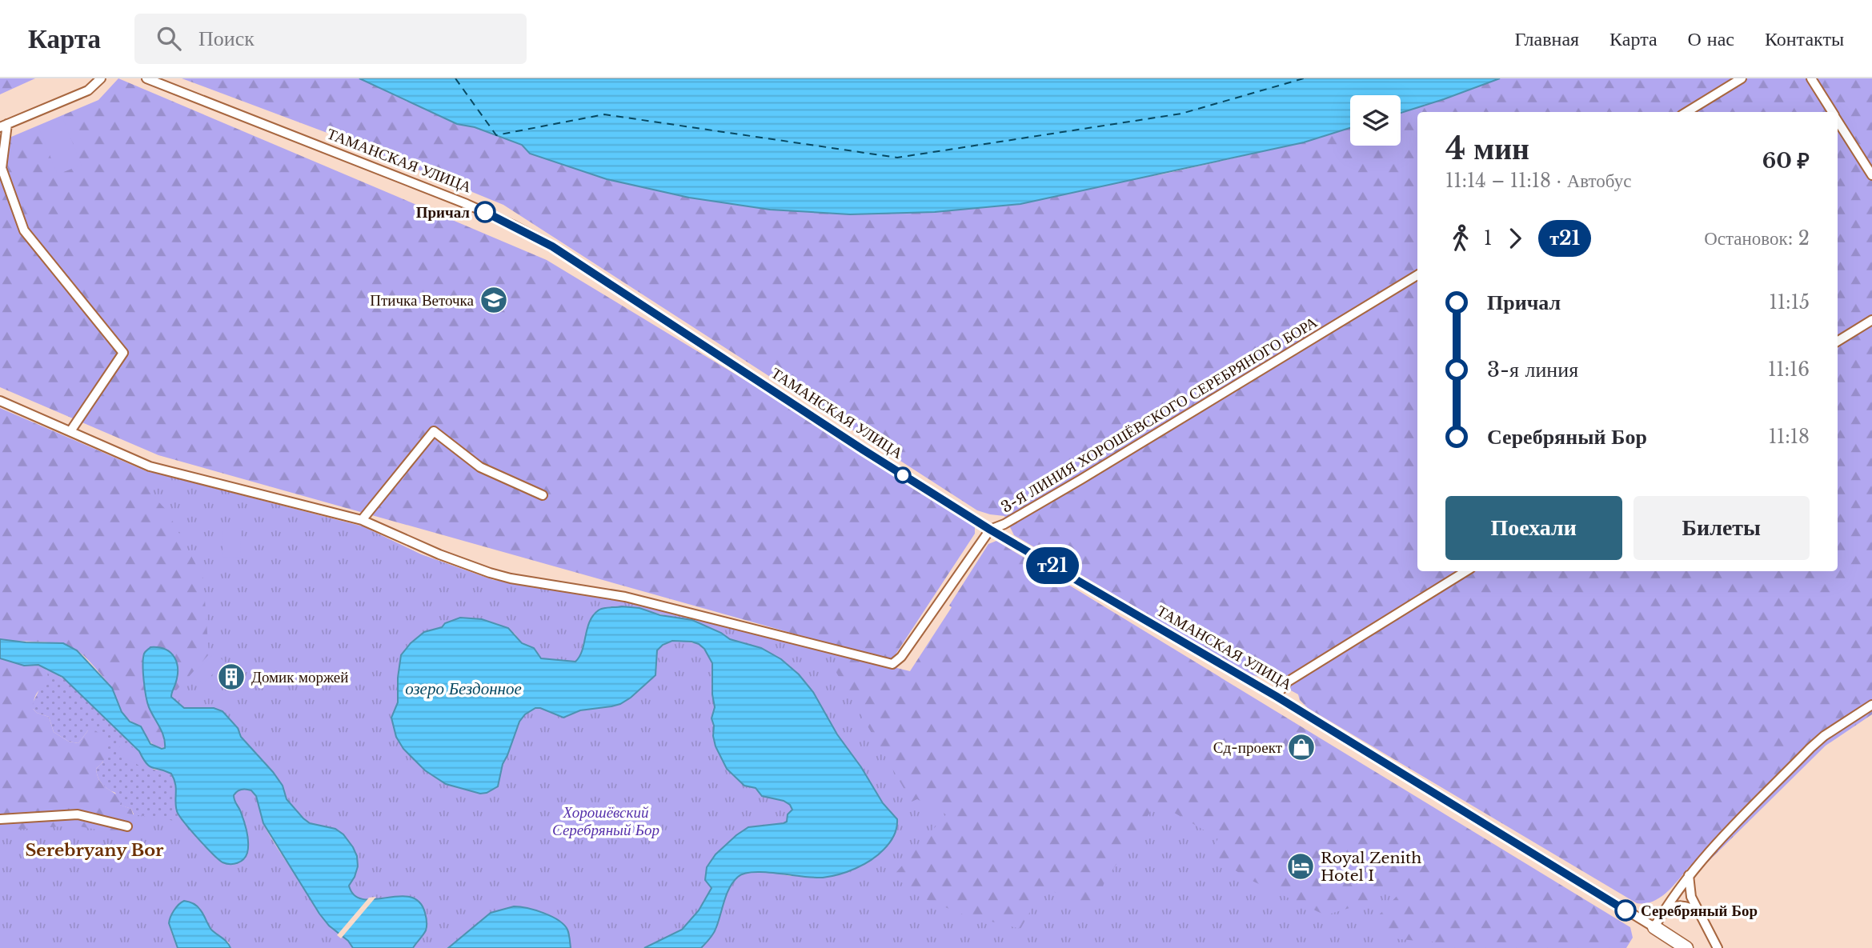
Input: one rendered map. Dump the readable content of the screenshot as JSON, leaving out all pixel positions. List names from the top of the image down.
{
  "streets": {
    "street": ["ТАМАНСКАЯ УЛИЦА", "3-Я ЛИНИЯ ХОРОШЁВСКОГО СЕРЕБРЯНОГО БОРА"]
  },
  "crossings": [
    ["ТАМАНСКАЯ УЛИЦА", "3-Я ЛИНИЯ ХОРОШЁВСКОГО СЕРЕБРЯНОГО БОРА"]
  ],
  "districts": ["Serebryany Bor"],
  "water": ["озеро Бездонное"],
  "parks": ["Хорошёвский Серебряный Бор"],
  "places": {
    "other": ["Причал", "Серебряный Бор"],
    "school or university": ["Птичка Веточка"],
    "building": ["Домик моржей"],
    "shop": ["Сд-проект"],
    "hotel": ["Royal Zenith Hotel I"]
  },
  "lines": ["bus line т21"],
  "page": {
    "header": "Карта",
    "search": "Поиск",
    "nav": [
      "Главная",
      "Карта",
      "О нас",
      "Контакты"
    ],
    "on_map": "т21",
    "heading": ["4 мин", "11:14 – 11:18 · Автобус", "60 ₽"],
    "legs": ["1", "т21", "Остановок: 2"],
    "list": [
      {
        "name": "Причал",
        "value": "11:15"
      },
      {
        "name": "3-я линия",
        "value": "11:16"
      },
      {
        "name": "Серебряный Бор",
        "value": "11:18"
      }
    ],
    "buttons": ["Поехали", "Билеты"]
  }
}
